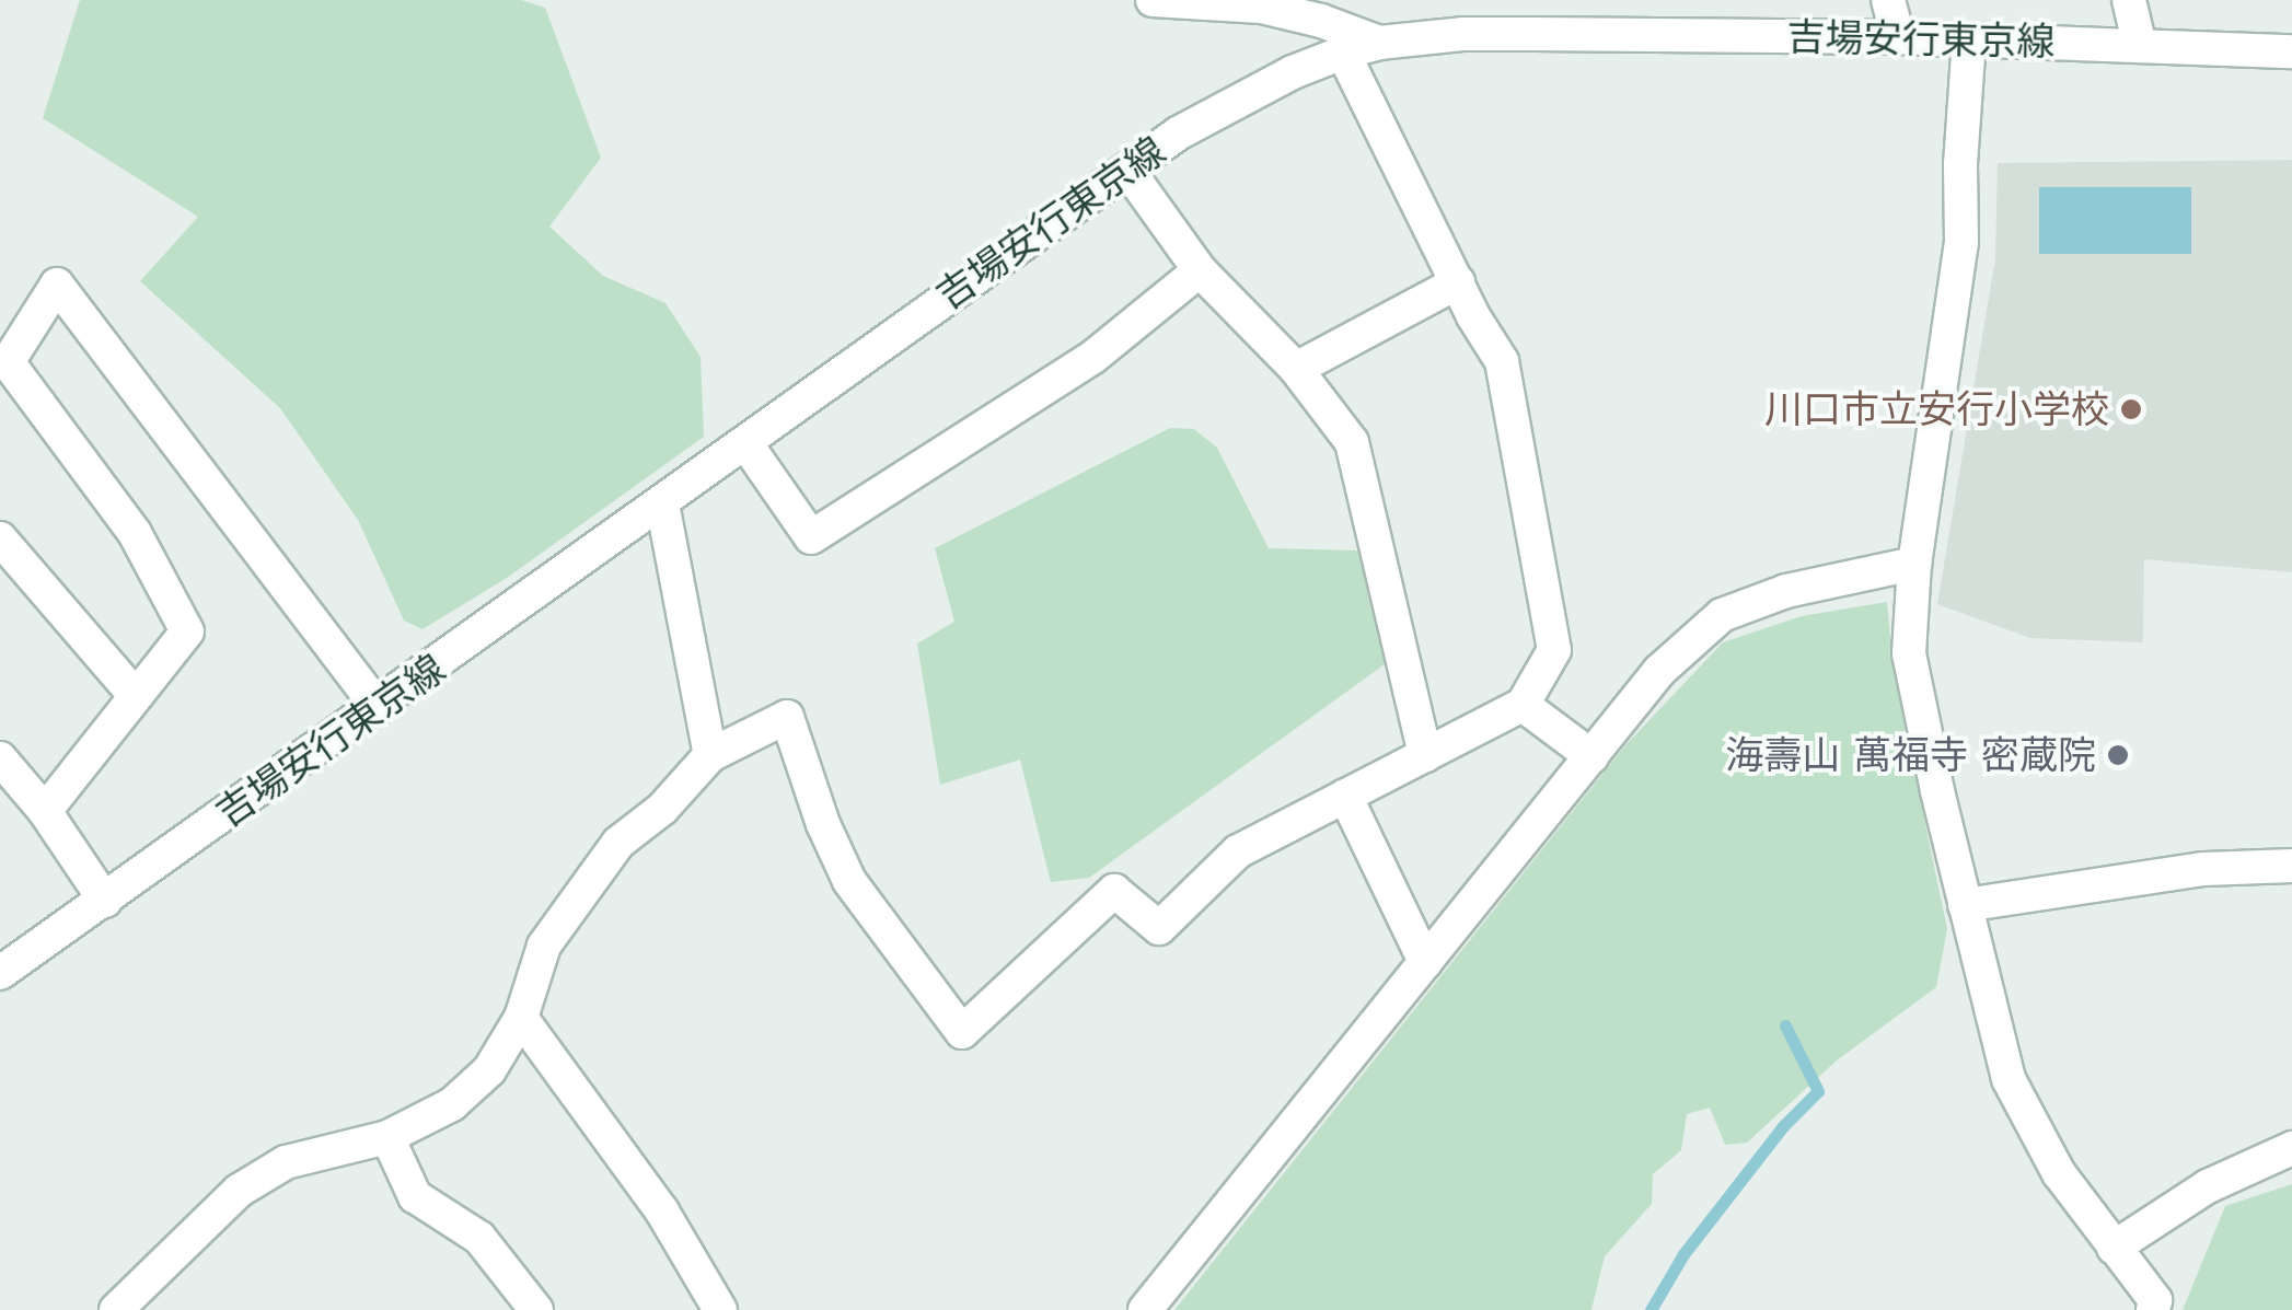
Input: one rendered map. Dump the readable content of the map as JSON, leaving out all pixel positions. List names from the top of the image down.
{
  "streets": {
    "street": ["吉場安行東京線"]
  },
  "places": ["川口市立安行小学校", "海壽山 萬福寺 密蔵院"]
}
